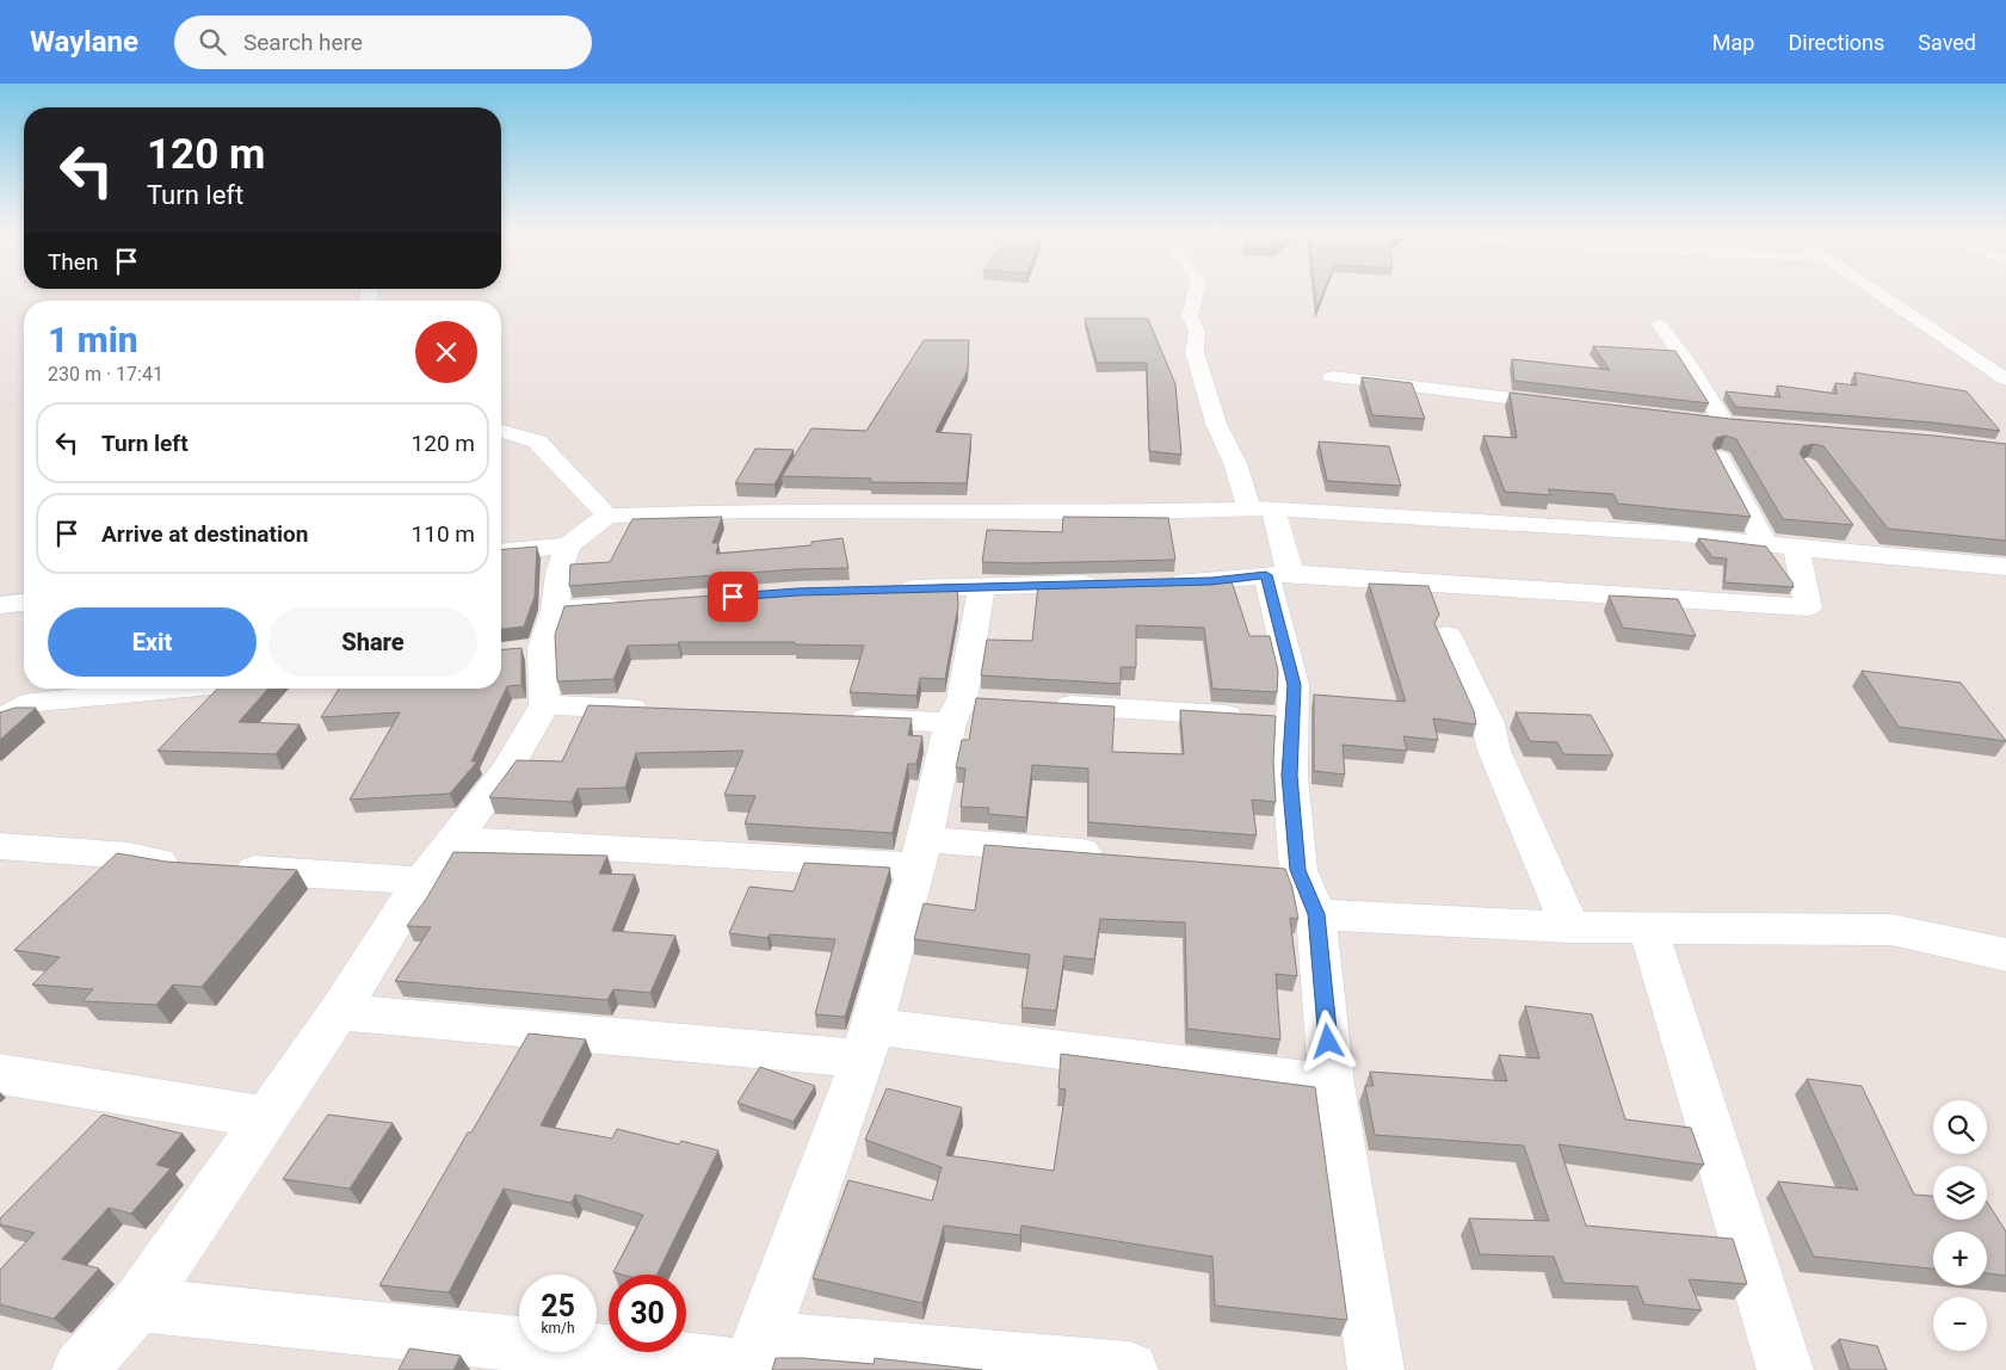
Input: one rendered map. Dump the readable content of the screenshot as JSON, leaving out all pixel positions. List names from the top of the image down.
{
  "page": {
    "header": "Waylane",
    "search": "Search here",
    "nav": ["Map", "Directions", "Saved"],
    "turn": ["120 m", "Turn left"],
    "then": "Then",
    "heading": ["1 min", "230 m · 17:41"],
    "list": [
      {
        "name": "Turn left",
        "value": "120 m"
      },
      {
        "name": "Arrive at destination",
        "value": "110 m"
      }
    ],
    "buttons": ["Exit", "Share"],
    "map_buttons": ["+", "−"],
    "speed": "25 km/h",
    "limit": "30"
  }
}
